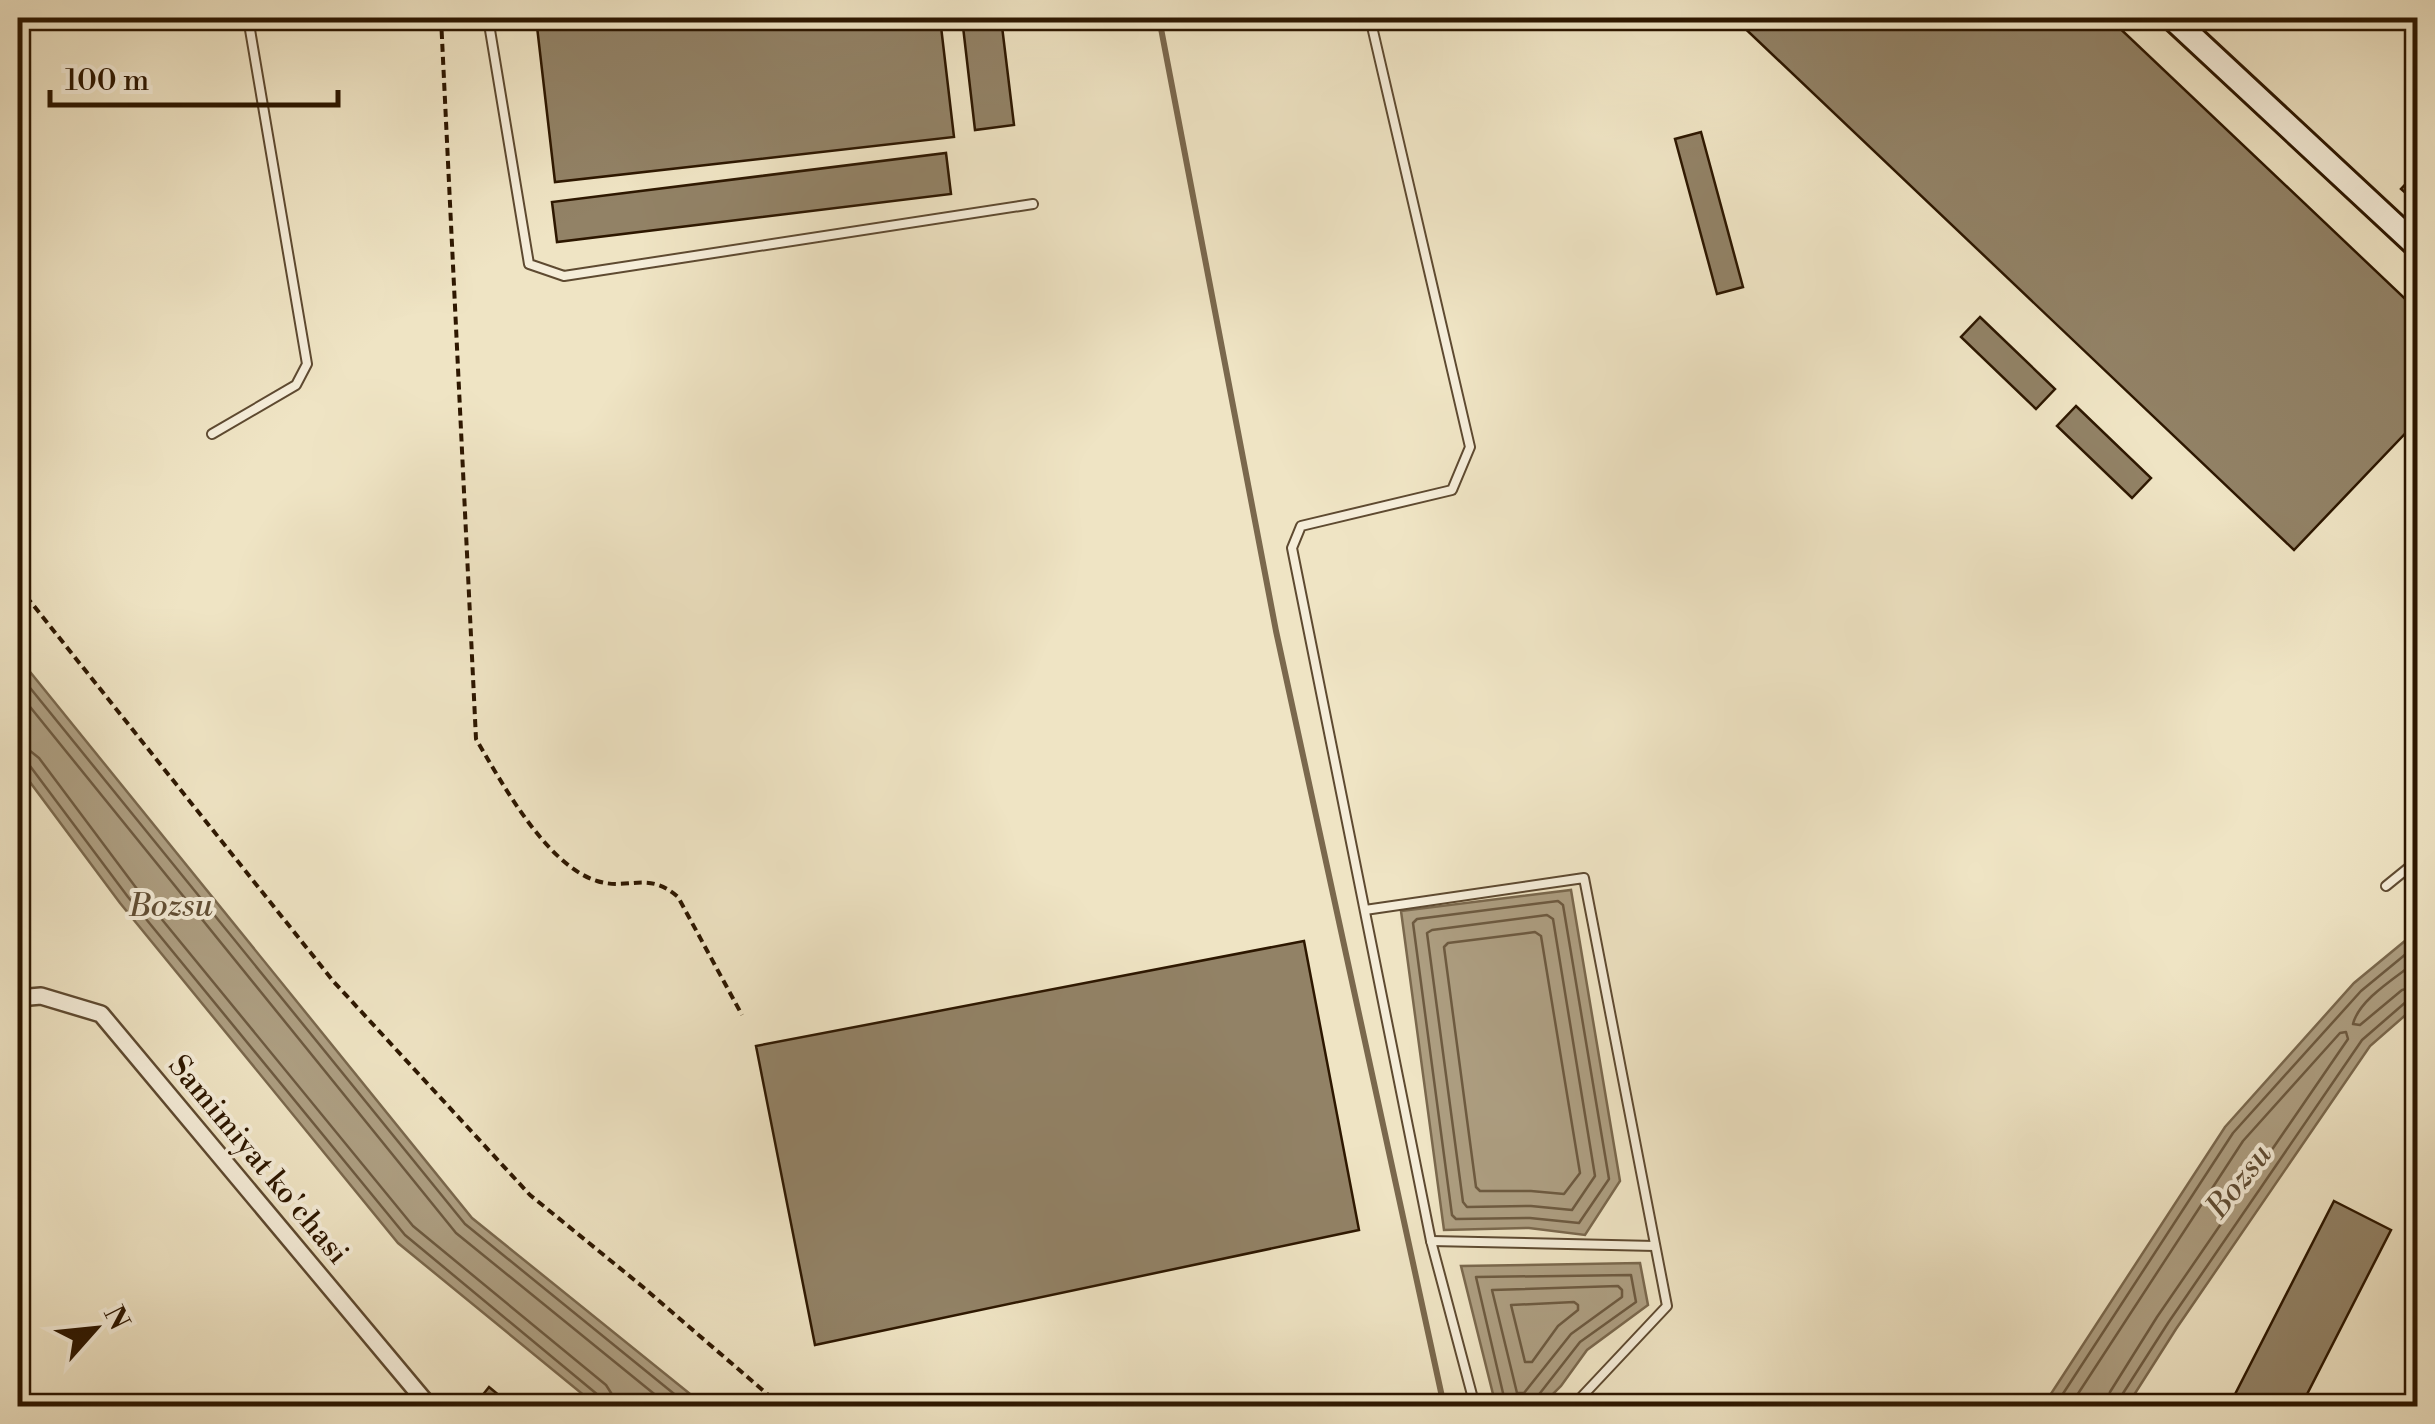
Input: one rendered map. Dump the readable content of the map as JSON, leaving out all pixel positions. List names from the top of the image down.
{
  "streets": {
    "street": ["Samimiyat ko'chasi"]
  },
  "water": ["Bozsu"],
  "scale_bar": "100 m",
  "north": "top right"
}
